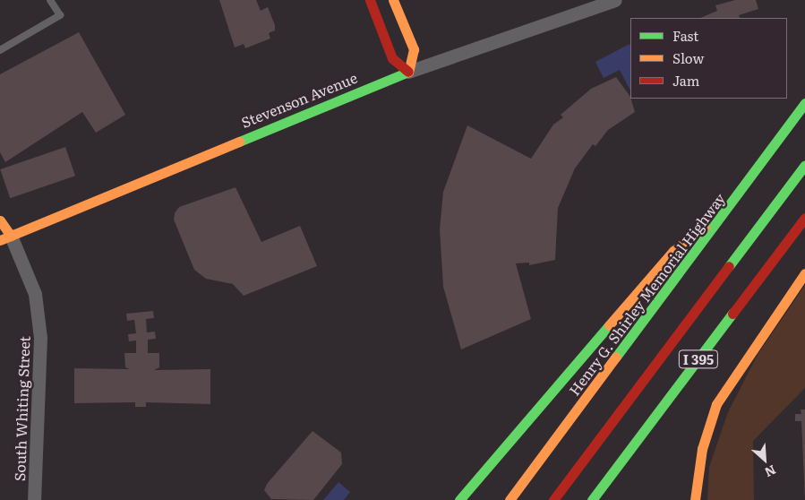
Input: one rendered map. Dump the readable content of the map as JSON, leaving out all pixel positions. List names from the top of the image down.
{
  "streets": {
    "main road": [
      "Stevenson Avenue",
      "Henry G. Shirley Memorial Highway",
      "I 395",
      "South Whiting Street"
    ]
  },
  "crossings": [
    ["Stevenson Avenue", "South Whiting Street"]
  ],
  "legend": ["Fast", "Slow", "Jam"],
  "north": "bottom right"
}
